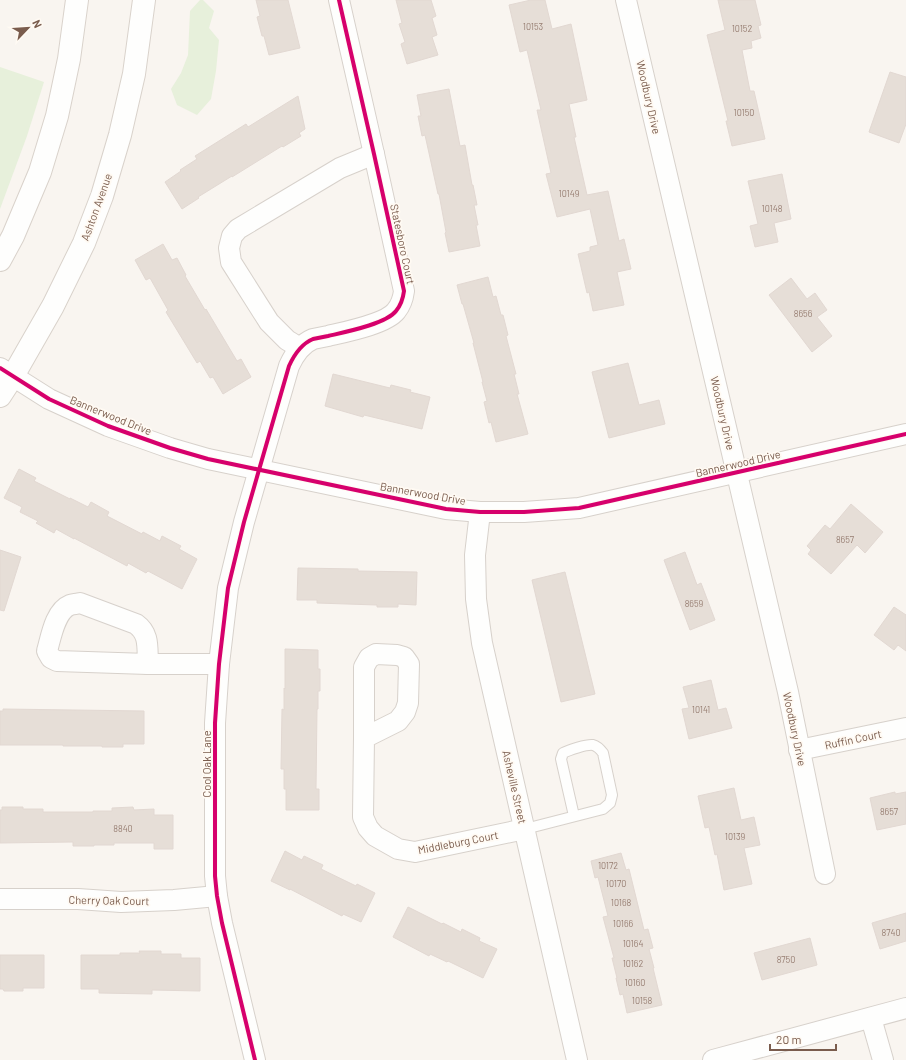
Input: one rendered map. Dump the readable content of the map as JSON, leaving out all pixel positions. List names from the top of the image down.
{
  "streets": {
    "main road": ["Ashton Avenue"],
    "street": [
      "Woodbury Drive",
      "Statesboro Court",
      "Bannerwood Drive",
      "Ruffin Court",
      "Cool Oak Lane",
      "Asheville Street",
      "Middleburg Court",
      "Cherry Oak Court"
    ]
  },
  "crossings": [
    ["Woodbury Drive", "Bannerwood Drive"],
    ["Woodbury Drive", "Ruffin Court"],
    ["Ashton Avenue", "Bannerwood Drive"],
    ["Bannerwood Drive", "Cool Oak Lane"],
    ["Bannerwood Drive", "Asheville Street"],
    ["Cool Oak Lane", "Cherry Oak Court"],
    ["Asheville Street", "Middleburg Court"]
  ],
  "house_numbers": [
    "10153",
    "10152",
    "10150",
    "10149",
    "10148",
    "8656",
    "8657",
    "8659",
    "10141",
    "8657",
    "8840",
    "10139",
    "10172",
    "10170",
    "10168",
    "10166",
    "8740",
    "10164",
    "8750",
    "10162",
    "10160",
    "10158"
  ],
  "scale_bar": "20 m",
  "north": "top right"
}
